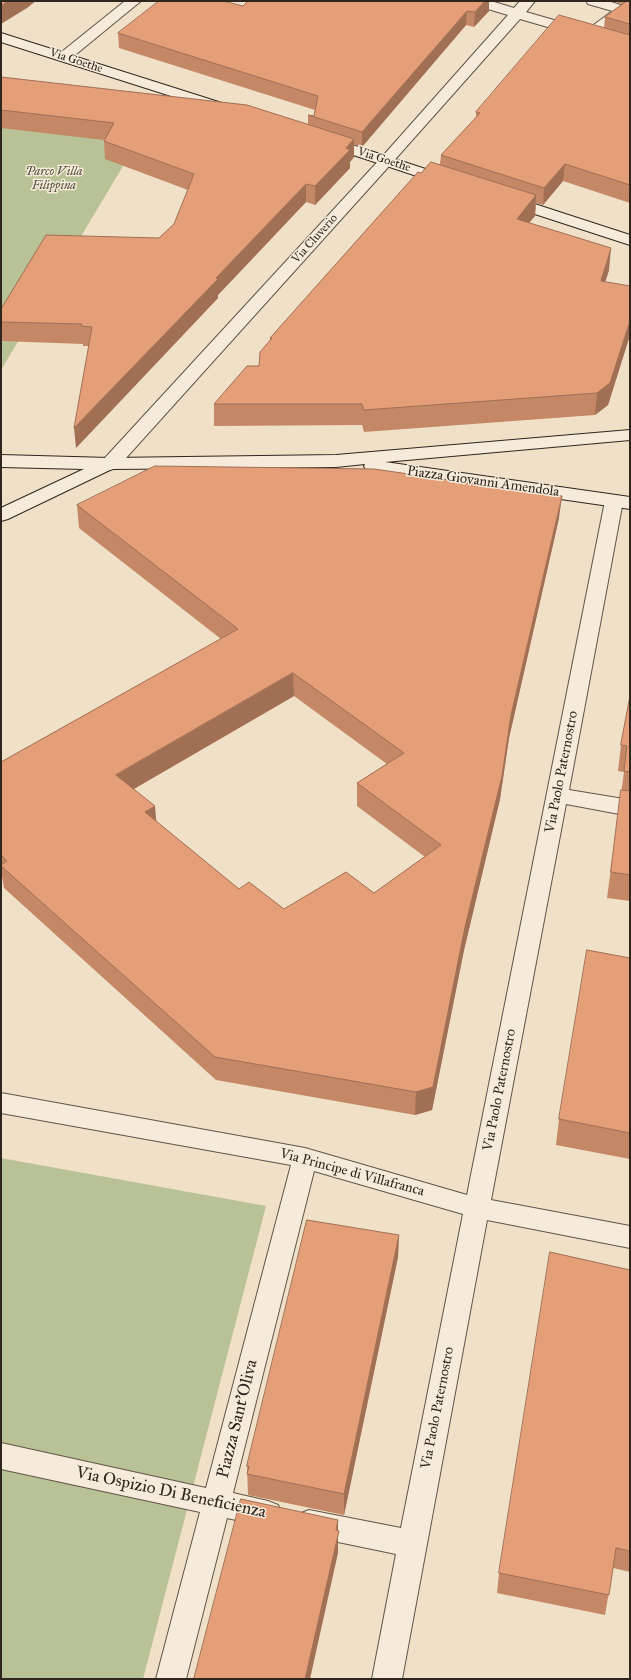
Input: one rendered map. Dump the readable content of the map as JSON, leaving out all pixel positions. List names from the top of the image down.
{
  "streets": {
    "street": [
      "Via Goethe",
      "Via Cluverio",
      "Piazza Giovanni Amendola",
      "Via Paolo Paternostro",
      "Via Principe di Villafranca",
      "Piazza Sant'Oliva",
      "Via Ospizio Di Beneficienza"
    ]
  },
  "crossings": [
    ["Via Goethe", "Via Cluverio"],
    ["Via Cluverio", "Piazza Giovanni Amendola"],
    ["Piazza Giovanni Amendola", "Via Paolo Paternostro"],
    ["Via Paolo Paternostro", "Via Principe di Villafranca"],
    ["Via Paolo Paternostro", "Via Ospizio Di Beneficienza"],
    ["Via Principe di Villafranca", "Piazza Sant'Oliva"],
    ["Piazza Sant'Oliva", "Via Ospizio Di Beneficienza"]
  ],
  "parks": ["Parco Villa Filippina"]
}
